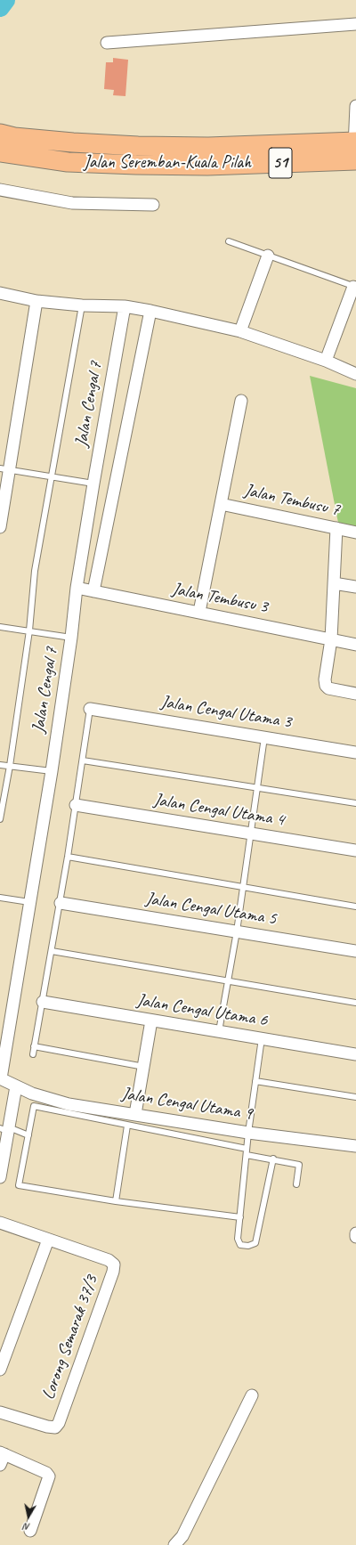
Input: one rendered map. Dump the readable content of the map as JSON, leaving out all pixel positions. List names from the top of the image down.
{
  "streets": {
    "highway": ["Jalan Seremban-Kuala Pilah", "51"],
    "street": [
      "Jalan Cengal 7",
      "Jalan Tembusu 7",
      "Jalan Tembusu 3",
      "Jalan Cengal Utama 3",
      "Jalan Cengal Utama 4",
      "Jalan Cengal Utama 5",
      "Jalan Cengal Utama 6",
      "Jalan Cengal Utama 9",
      "Lorong Semarak 37/3"
    ]
  },
  "crossings": [
    ["Jalan Cengal 7", "Jalan Tembusu 3"],
    ["Jalan Cengal 7", "Jalan Cengal Utama 9"]
  ],
  "north": "bottom"
}
